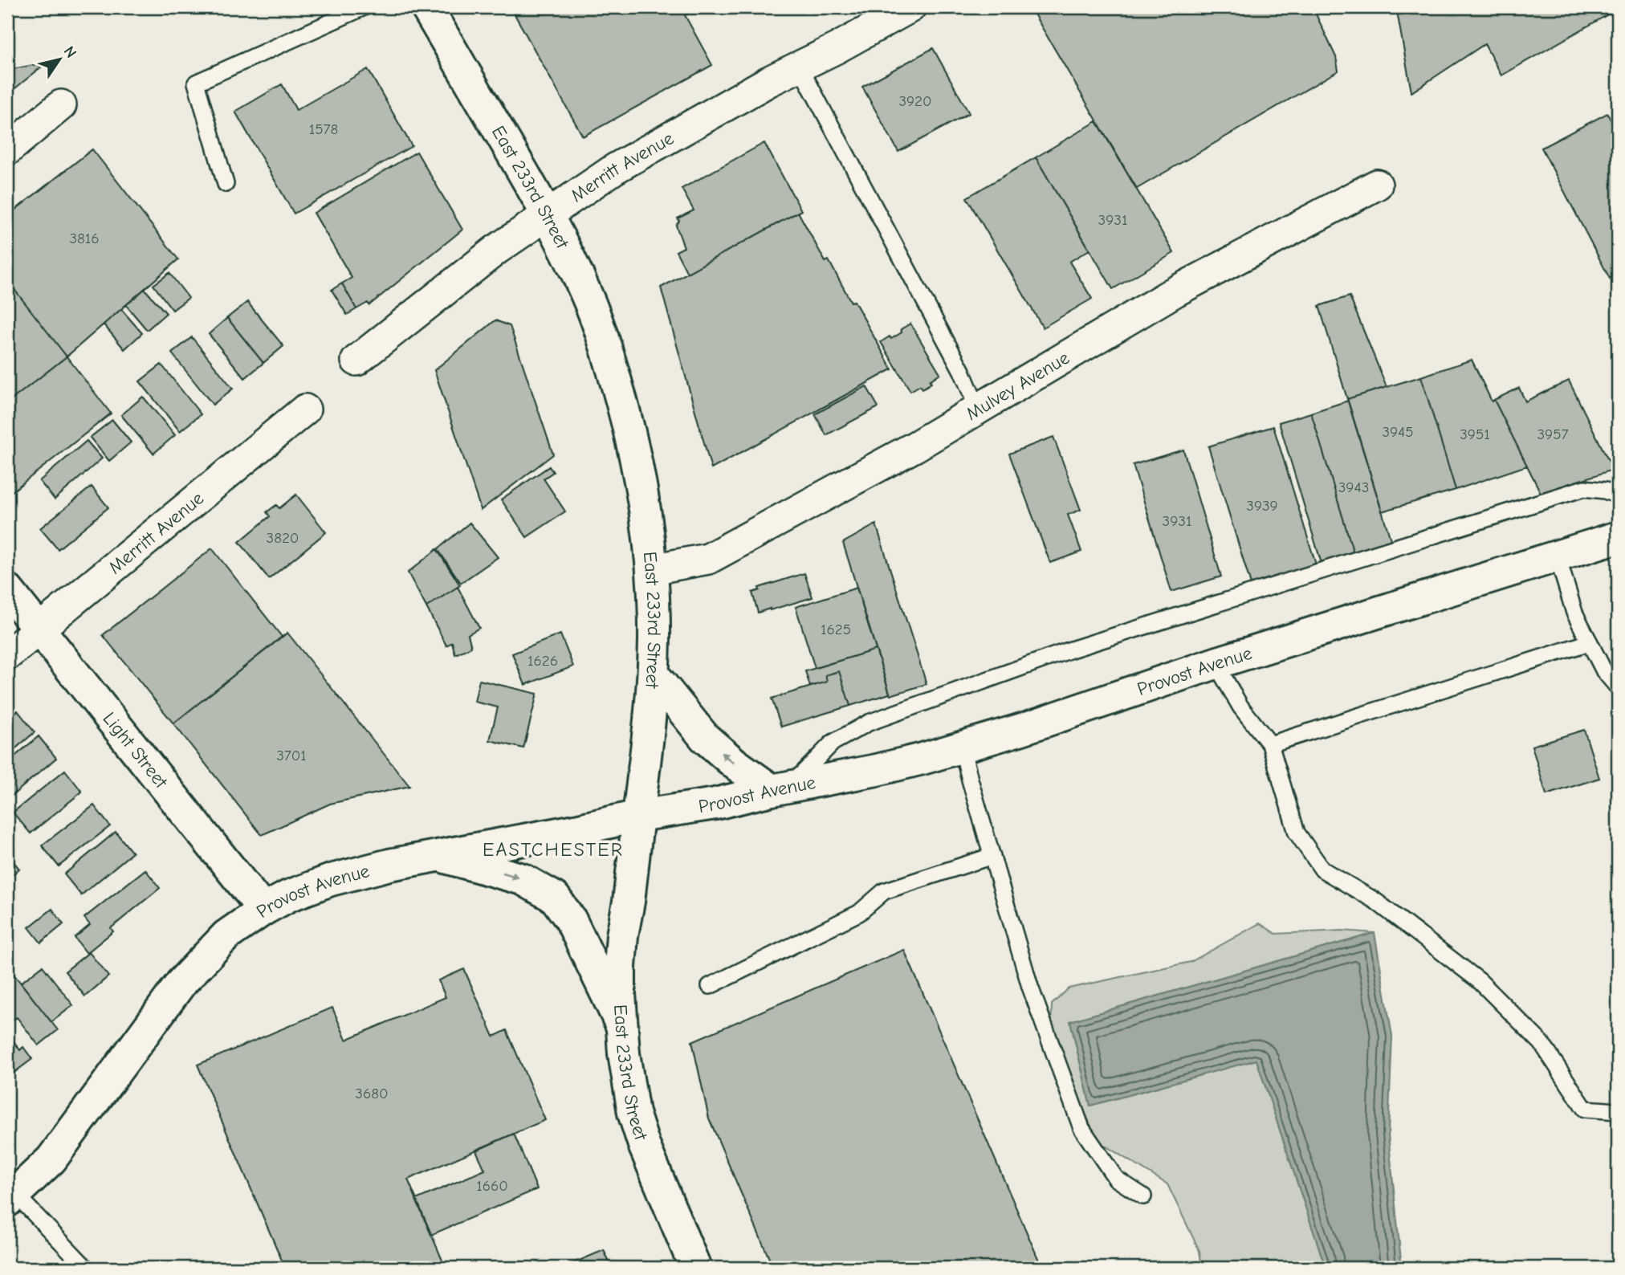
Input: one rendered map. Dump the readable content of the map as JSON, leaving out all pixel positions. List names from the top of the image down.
{
  "streets": {
    "main road": ["East 233rd Street", "Provost Avenue", "Light Street"],
    "street": ["Merritt Avenue", "Mulvey Avenue"]
  },
  "crossings": [
    ["Merritt Avenue", "East 233rd Street"],
    ["Merritt Avenue", "Light Street"],
    ["East 233rd Street", "Mulvey Avenue"],
    ["East 233rd Street", "Provost Avenue"],
    ["Provost Avenue", "Light Street"]
  ],
  "districts": ["EASTCHESTER"],
  "house_numbers": [
    "3920",
    "1578",
    "3931",
    "3816",
    "3945",
    "3951",
    "3957",
    "3943",
    "3939",
    "3931",
    "3820",
    "1625",
    "1626",
    "3701",
    "3680",
    "1660"
  ],
  "north": "top right"
}
